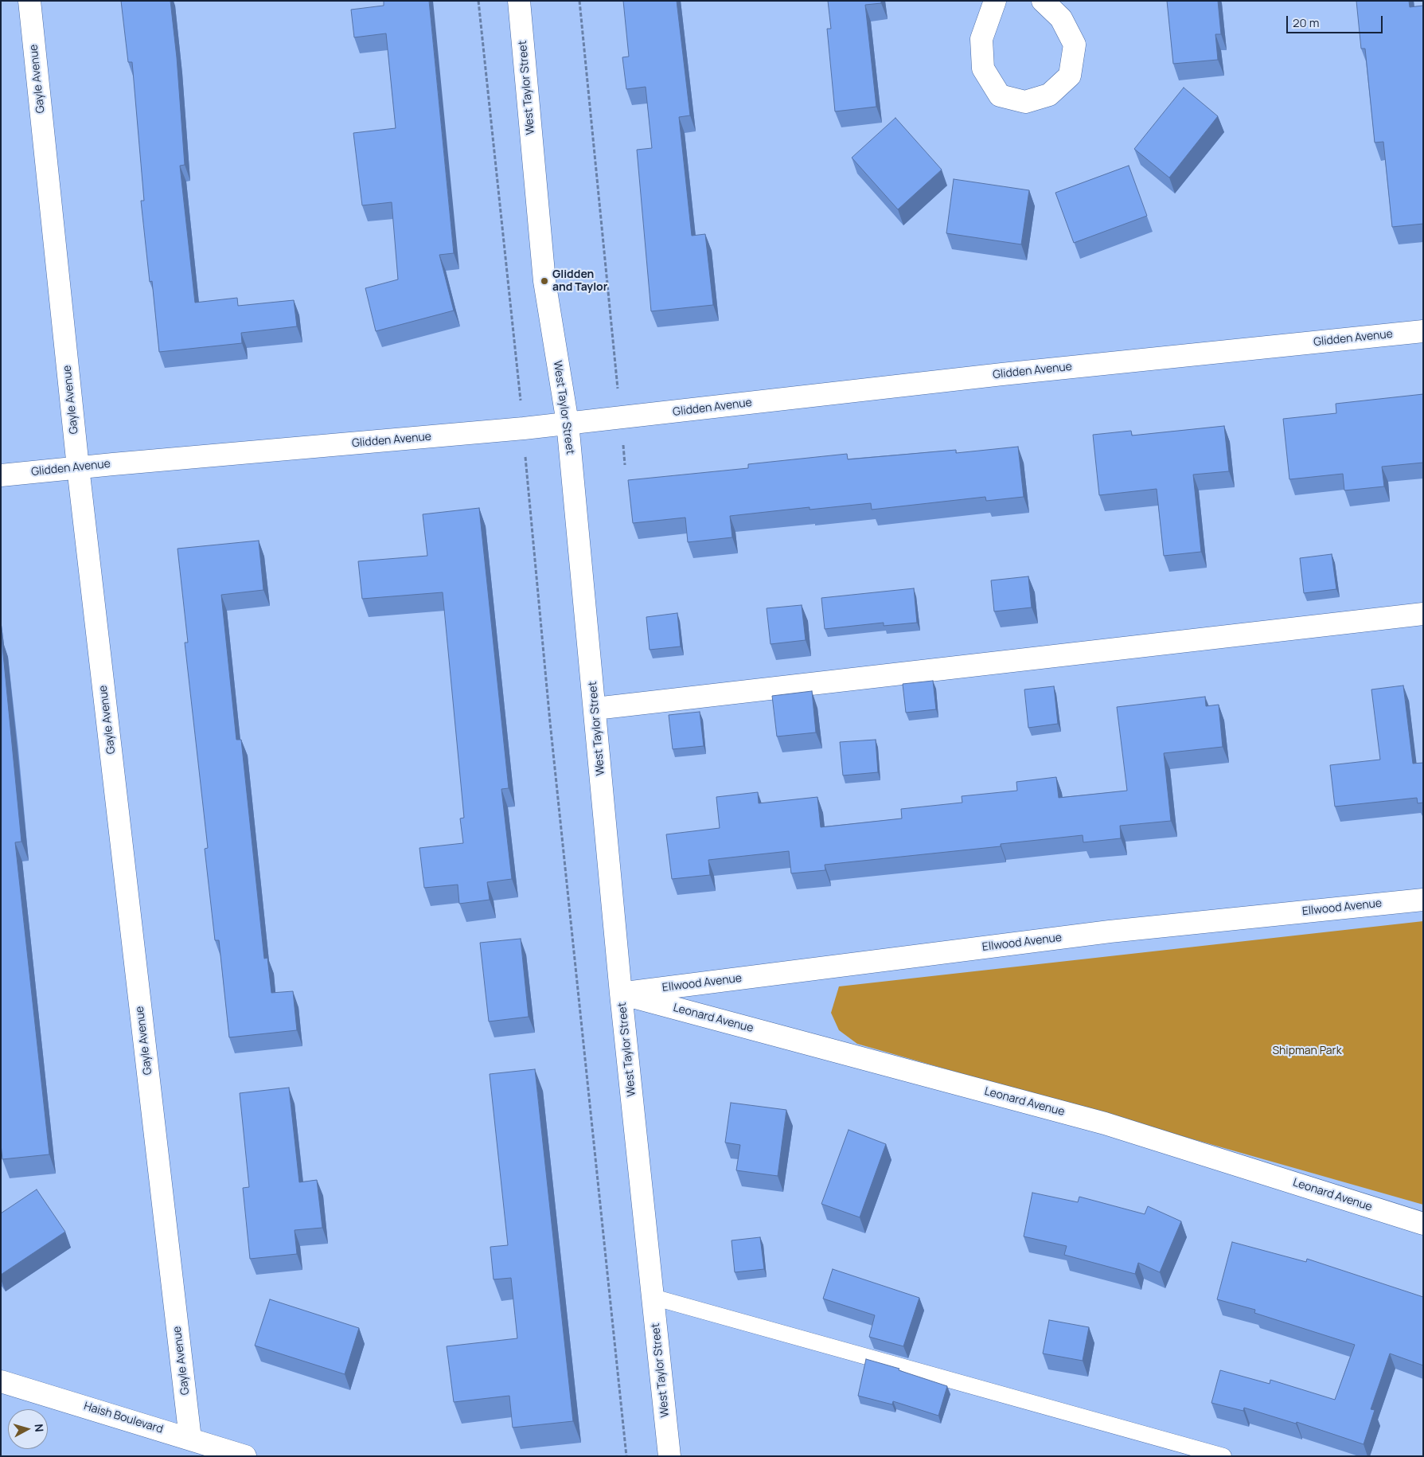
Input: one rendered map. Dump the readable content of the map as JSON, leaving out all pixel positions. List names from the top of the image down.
{
  "streets": {
    "street": [
      "Gayle Avenue",
      "West Taylor Street",
      "Glidden Avenue",
      "Ellwood Avenue",
      "Leonard Avenue",
      "Haish Boulevard"
    ]
  },
  "crossings": [
    ["Gayle Avenue", "Glidden Avenue"],
    ["Gayle Avenue", "Haish Boulevard"],
    ["West Taylor Street", "Glidden Avenue"],
    ["West Taylor Street", "Ellwood Avenue"],
    ["West Taylor Street", "Leonard Avenue"],
    ["Ellwood Avenue", "Leonard Avenue"]
  ],
  "parks": ["Shipman Park"],
  "places": ["Glidden and Taylor"],
  "scale_bar": "20 m",
  "north": "right"
}
